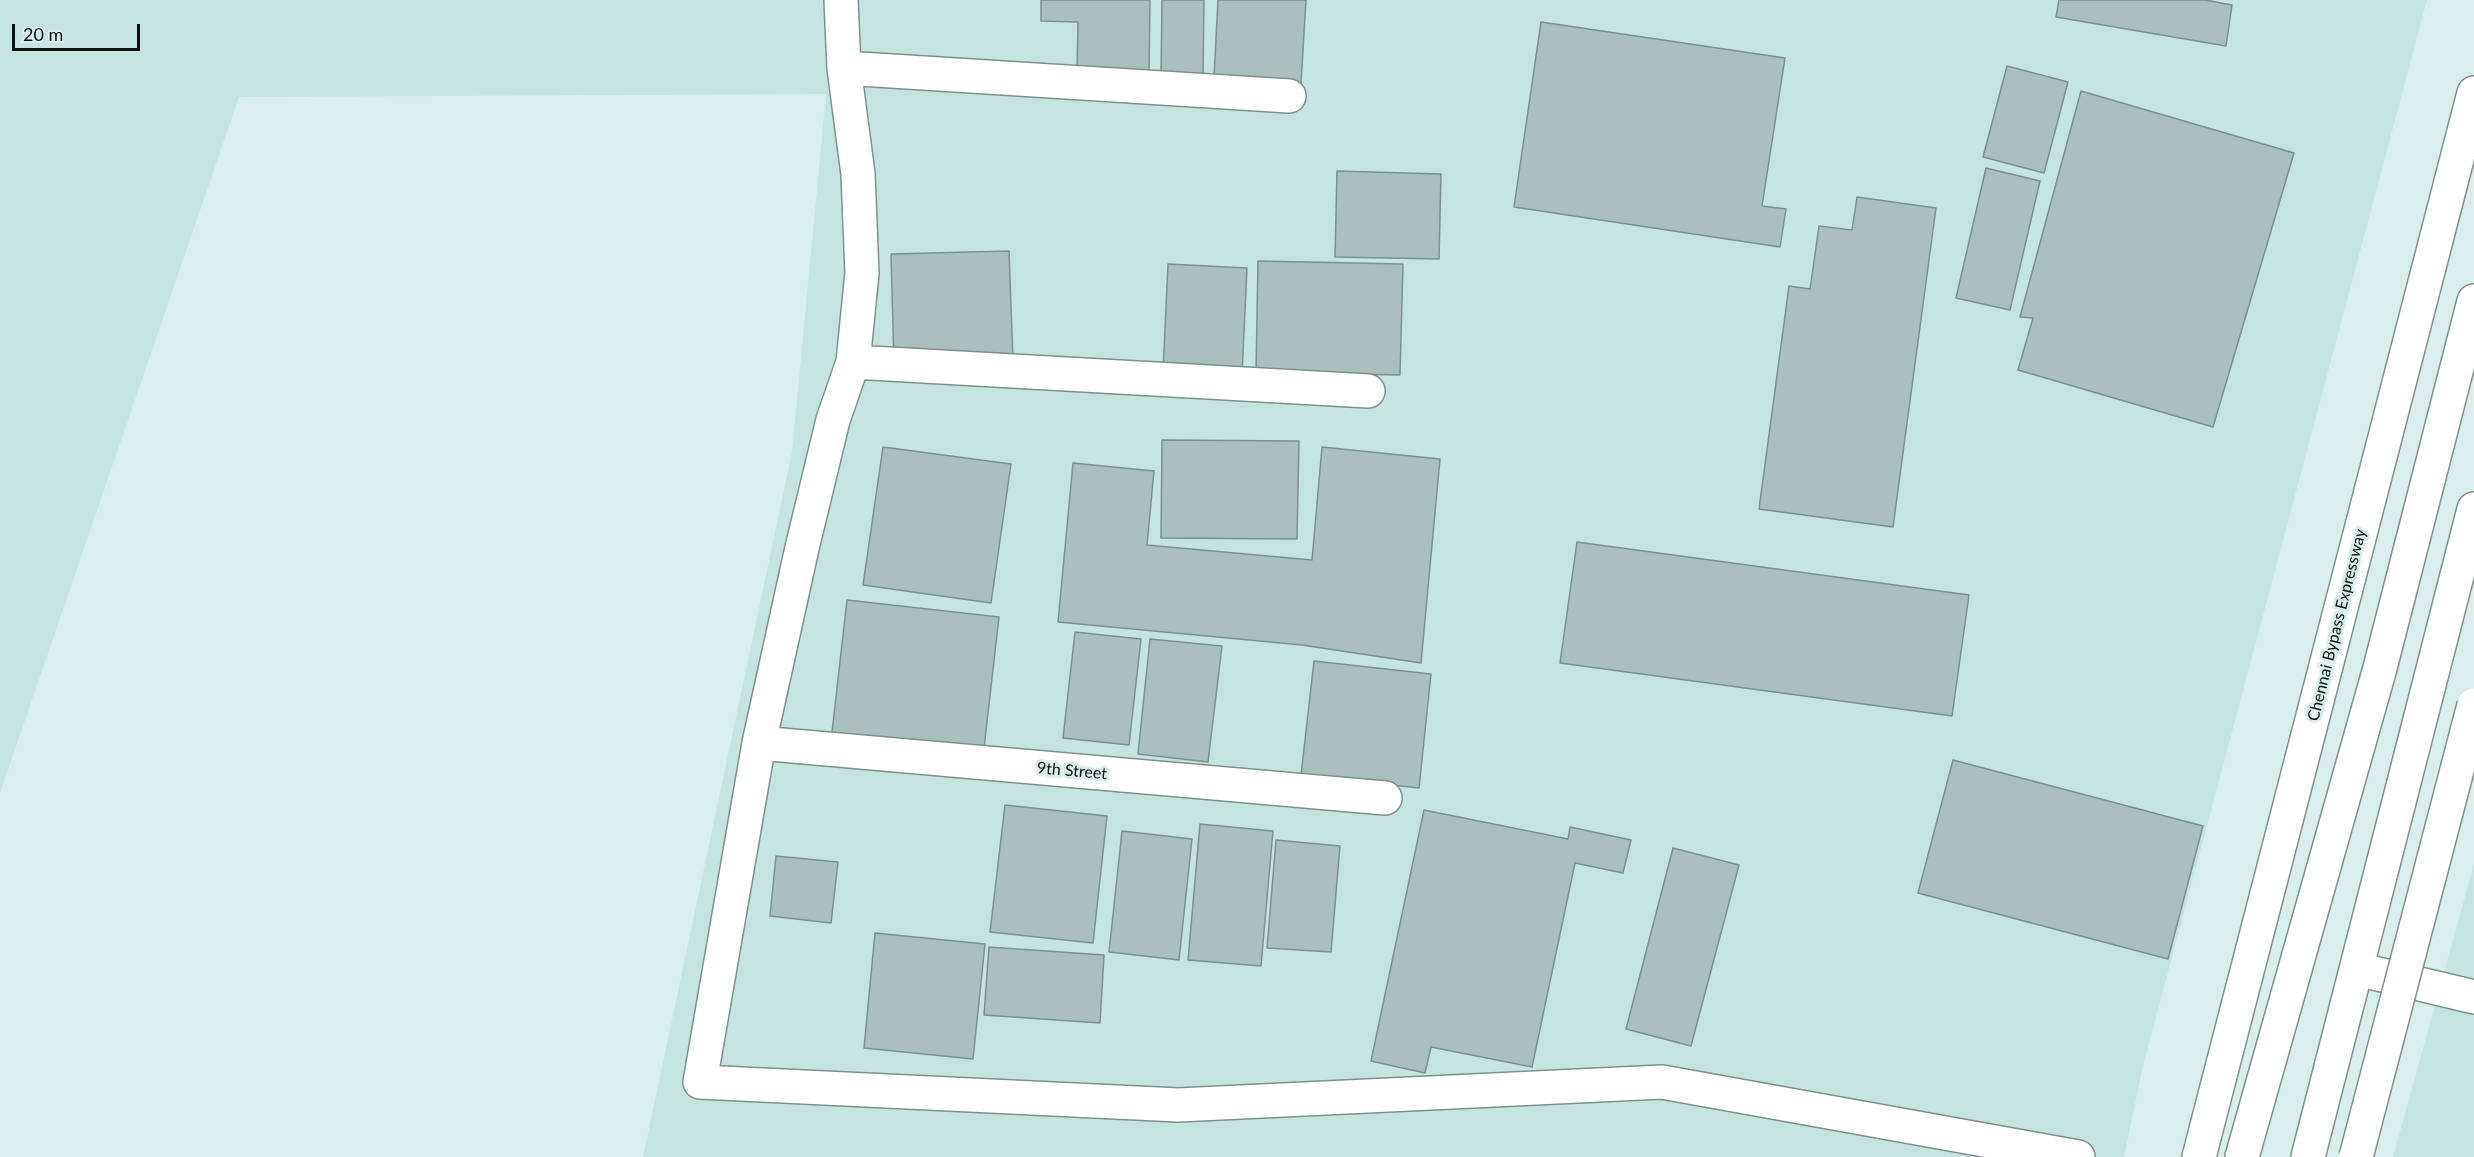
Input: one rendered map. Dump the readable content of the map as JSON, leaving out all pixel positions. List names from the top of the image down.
{
  "streets": {
    "main road": ["Chennai Bypass Expressway", "9th Street"]
  },
  "scale_bar": "20 m"
}
